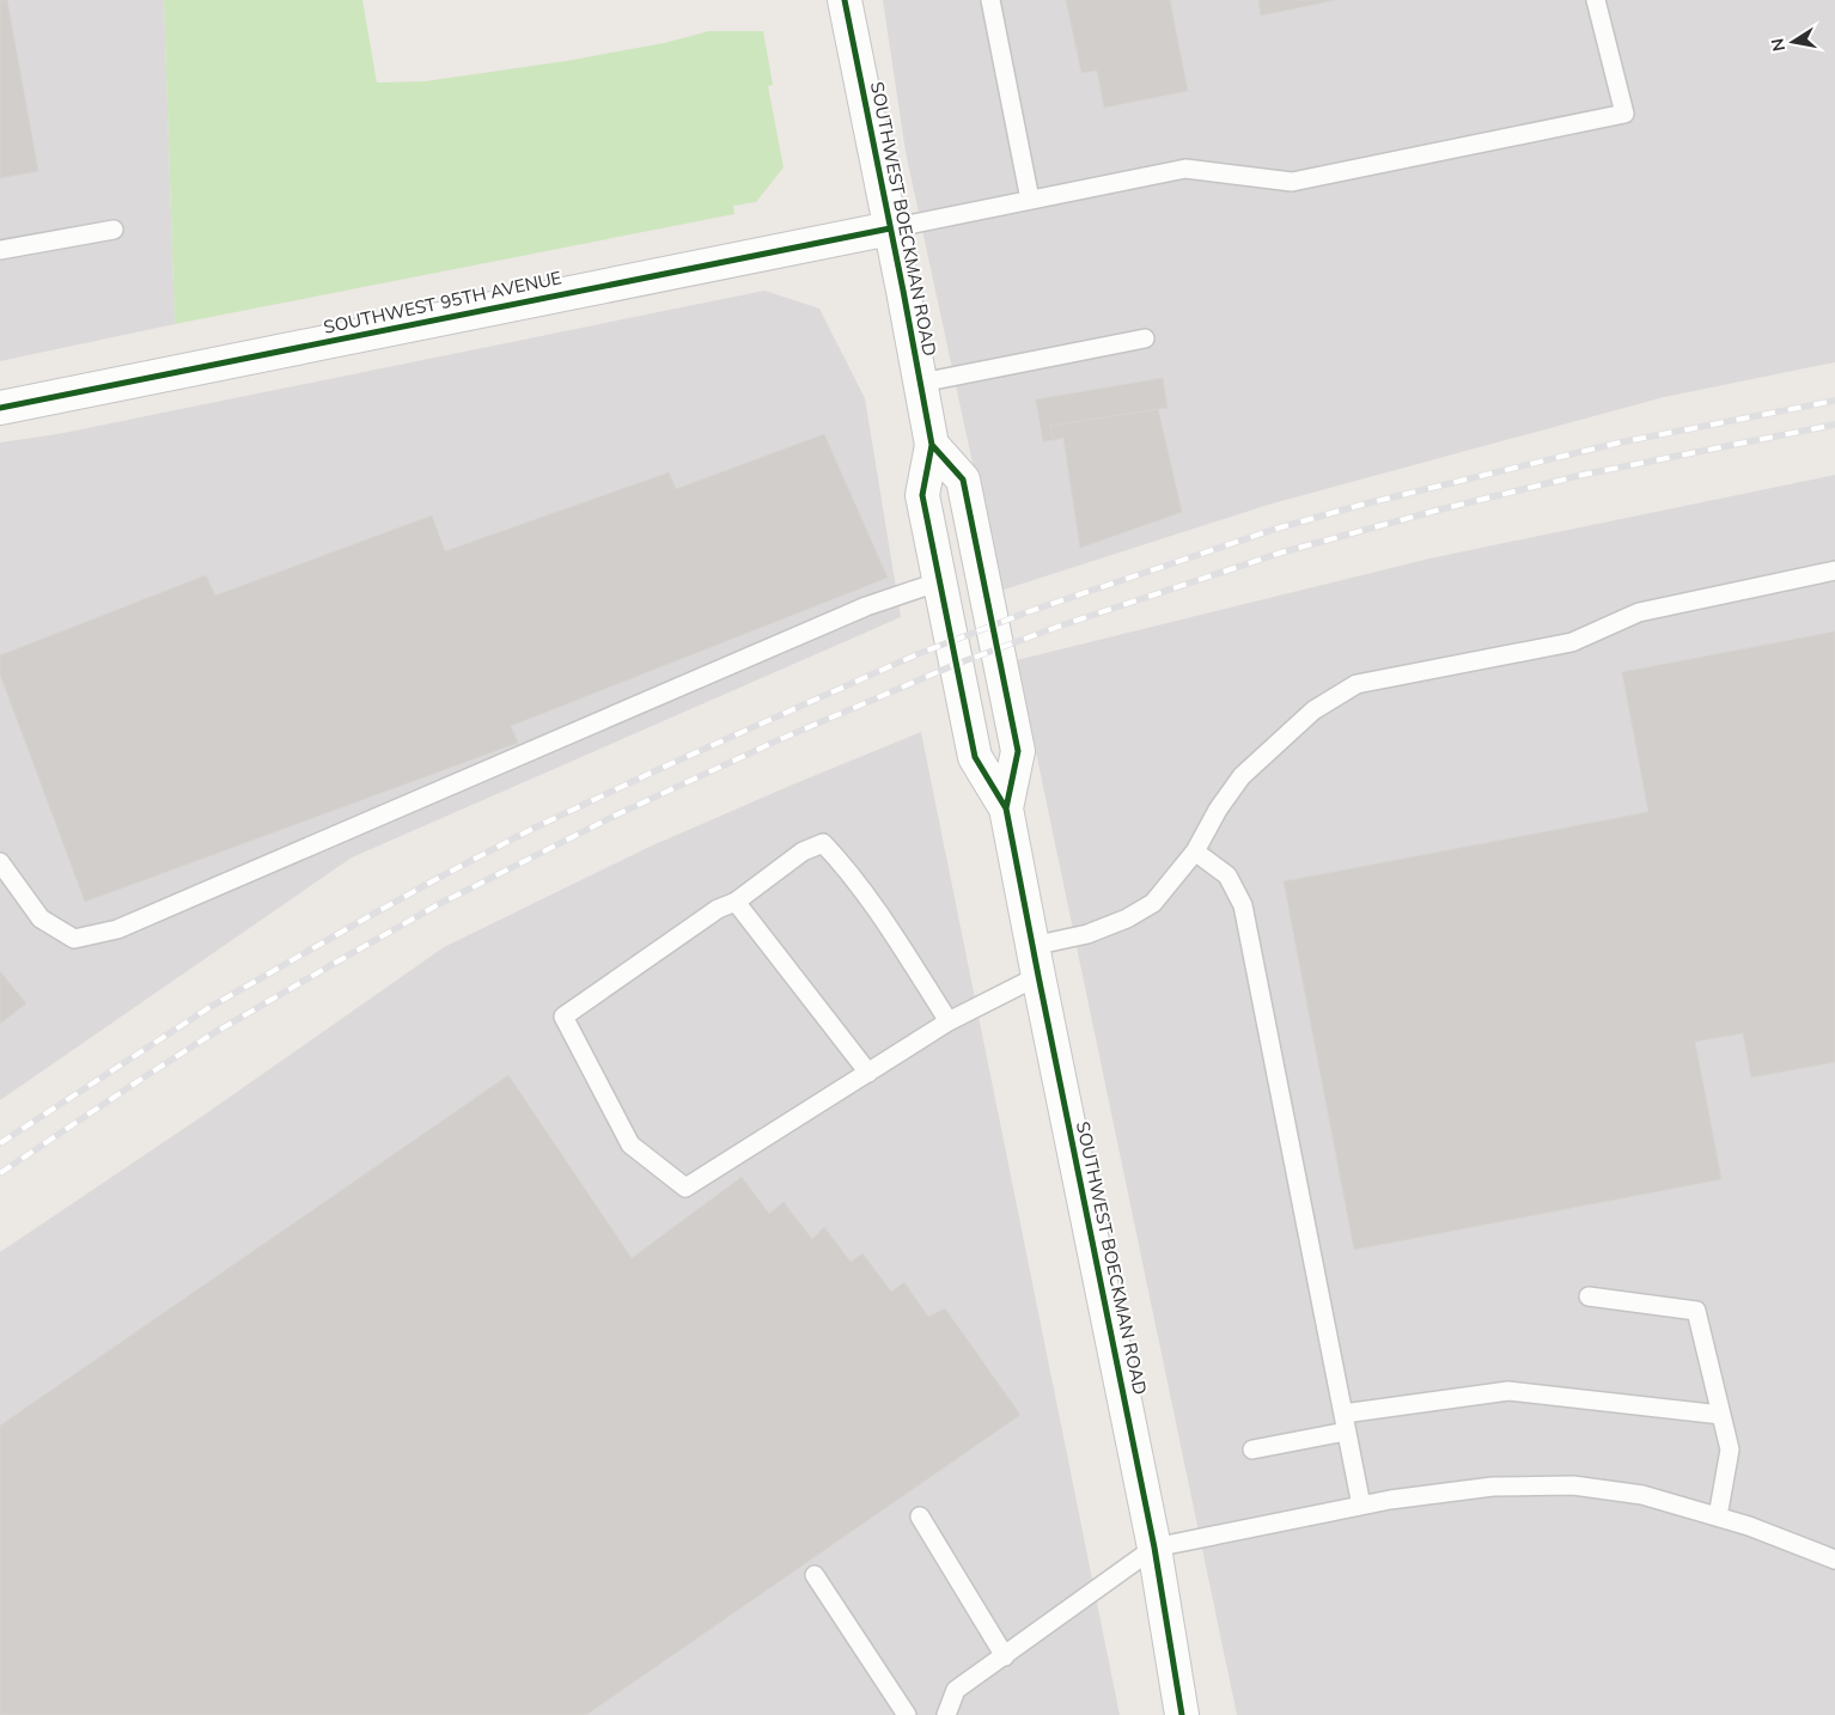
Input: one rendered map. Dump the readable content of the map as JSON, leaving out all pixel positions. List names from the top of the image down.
{
  "streets": {
    "main road": ["SOUTHWEST BOECKMAN ROAD", "SOUTHWEST 95TH AVENUE"]
  },
  "crossings": [
    ["SOUTHWEST BOECKMAN ROAD", "SOUTHWEST 95TH AVENUE"]
  ],
  "north": "left"
}
